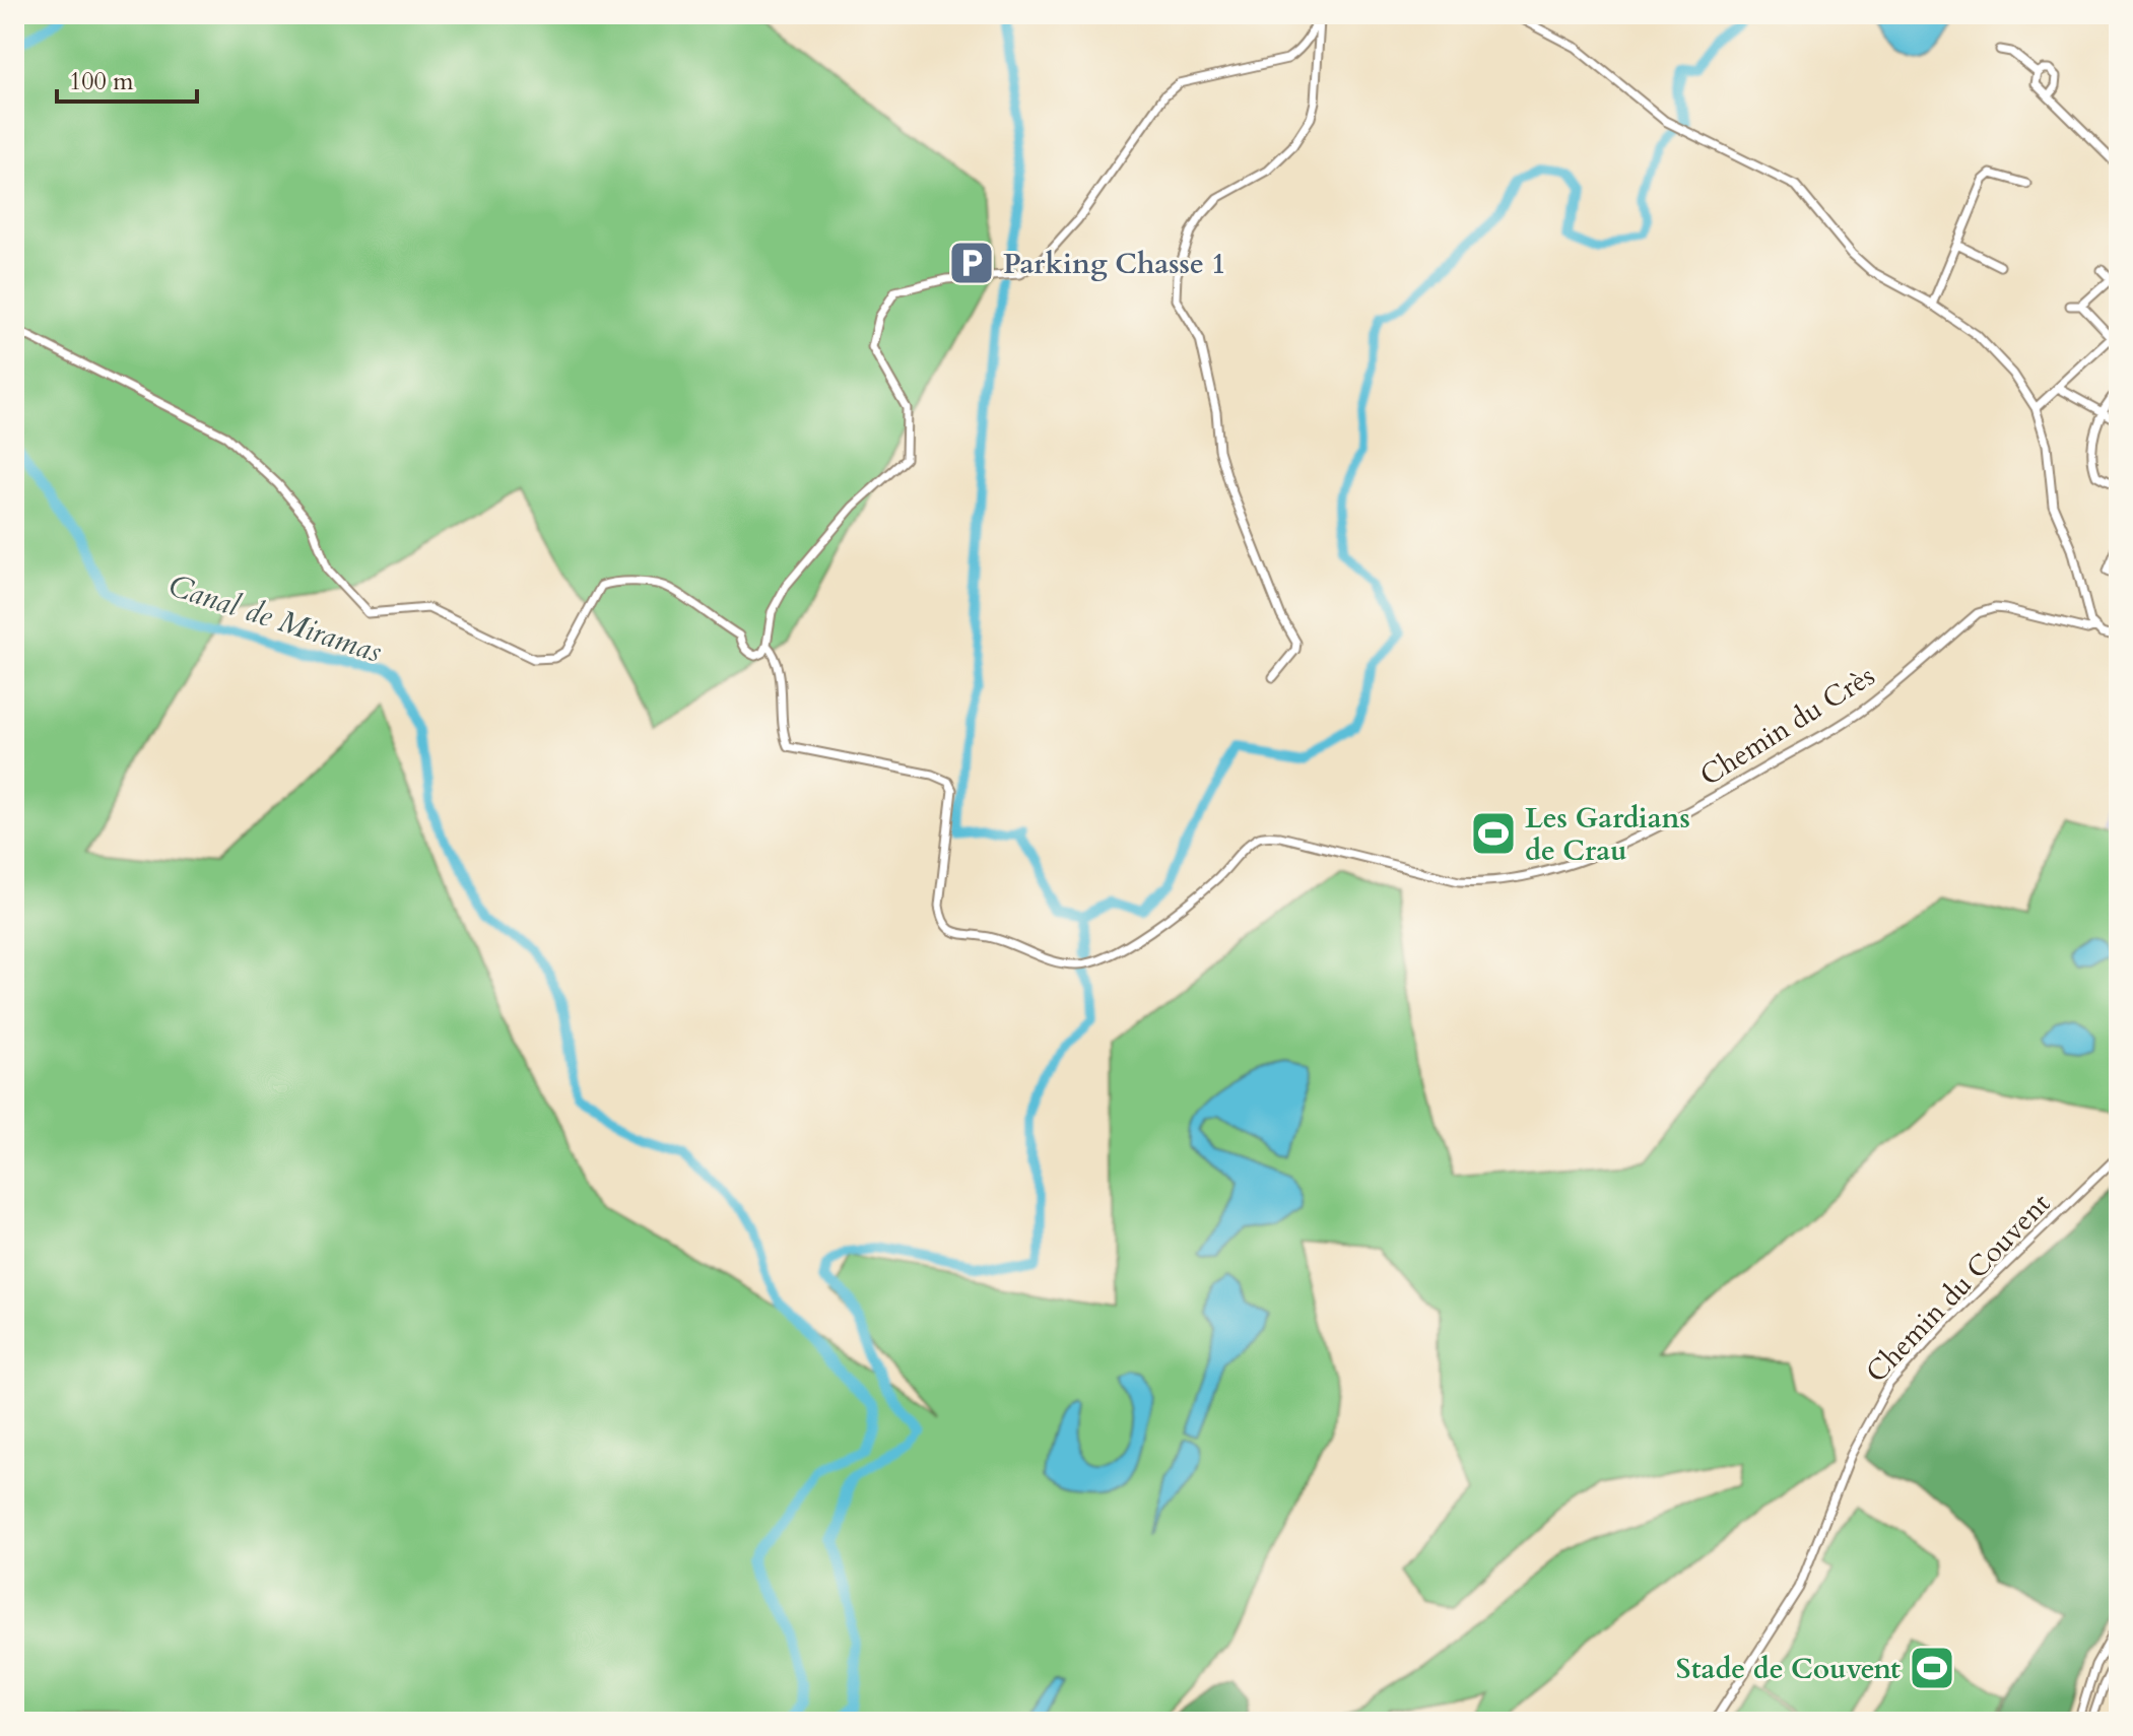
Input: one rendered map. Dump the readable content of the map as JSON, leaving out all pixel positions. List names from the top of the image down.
{
  "streets": {
    "street": ["Chemin du Crès", "Chemin du Couvent"]
  },
  "water": ["Canal de Miramas"],
  "places": {
    "parking": ["Parking Chasse 1"],
    "sports": ["Les Gardians de Crau", "Stade de Couvent"]
  },
  "scale_bar": "100 m"
}
